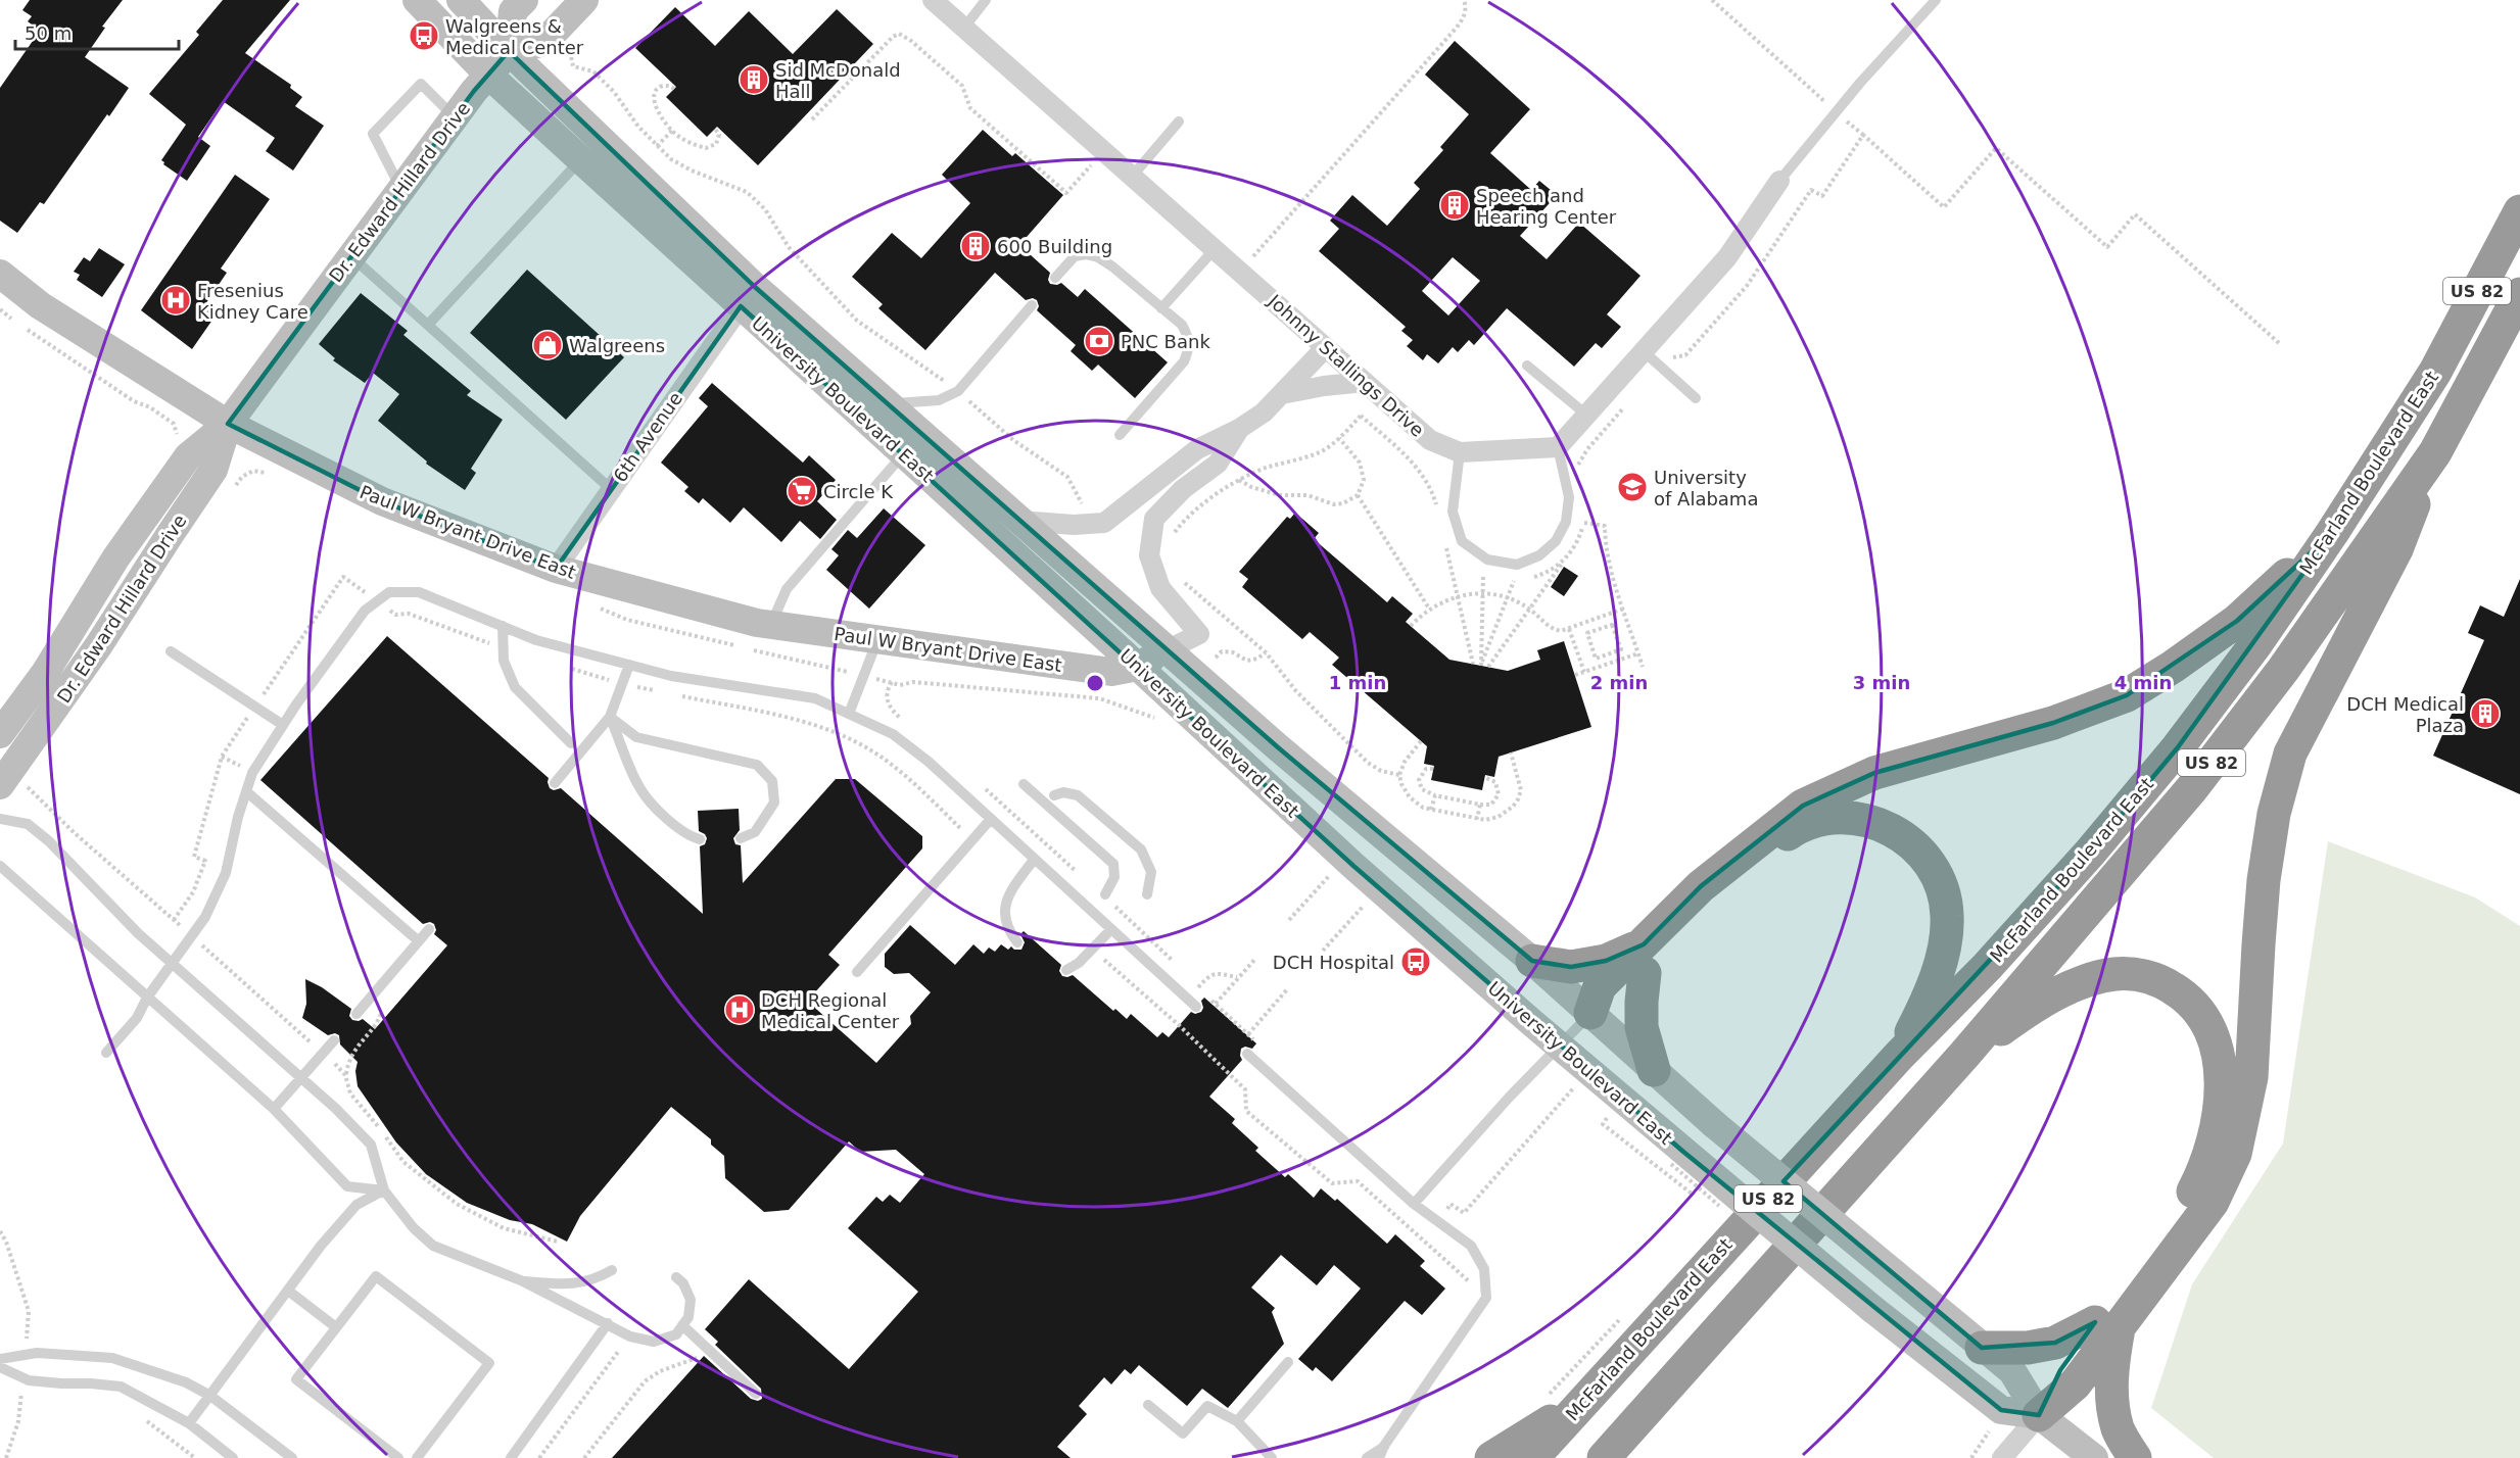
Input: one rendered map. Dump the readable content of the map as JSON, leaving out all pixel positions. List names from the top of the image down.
{
  "streets": {
    "highway": ["US 82", "McFarland Boulevard East"],
    "main road": ["Dr. Edward Hillard Drive", "University Boulevard East", "Paul W Bryant Drive East"],
    "street": ["Johnny Stallings Drive", "6th Avenue"]
  },
  "crossings": [
    ["Dr. Edward Hillard Drive", "University Boulevard East"],
    ["Dr. Edward Hillard Drive", "Paul W Bryant Drive East"],
    ["University Boulevard East", "6th Avenue"],
    ["University Boulevard East", "Paul W Bryant Drive East"],
    ["6th Avenue", "Paul W Bryant Drive East"]
  ],
  "places": {
    "bus stop": ["Walgreens & Medical Center", "DCH Hospital"],
    "building": [
      "Sid McDonald Hall",
      "Speech and Hearing Center",
      "600 Building",
      "DCH Medical Plaza"
    ],
    "hospital": ["Fresenius Kidney Care", "DCH Regional Medical Center"],
    "bank": ["PNC Bank"],
    "shop": ["Walgreens"],
    "school or university": ["University of Alabama"],
    "supermarket": ["Circle K"]
  },
  "scale_bar": "50 m",
  "rings": [
    "1 min",
    "2 min",
    "3 min",
    "4 min"
  ]
}
